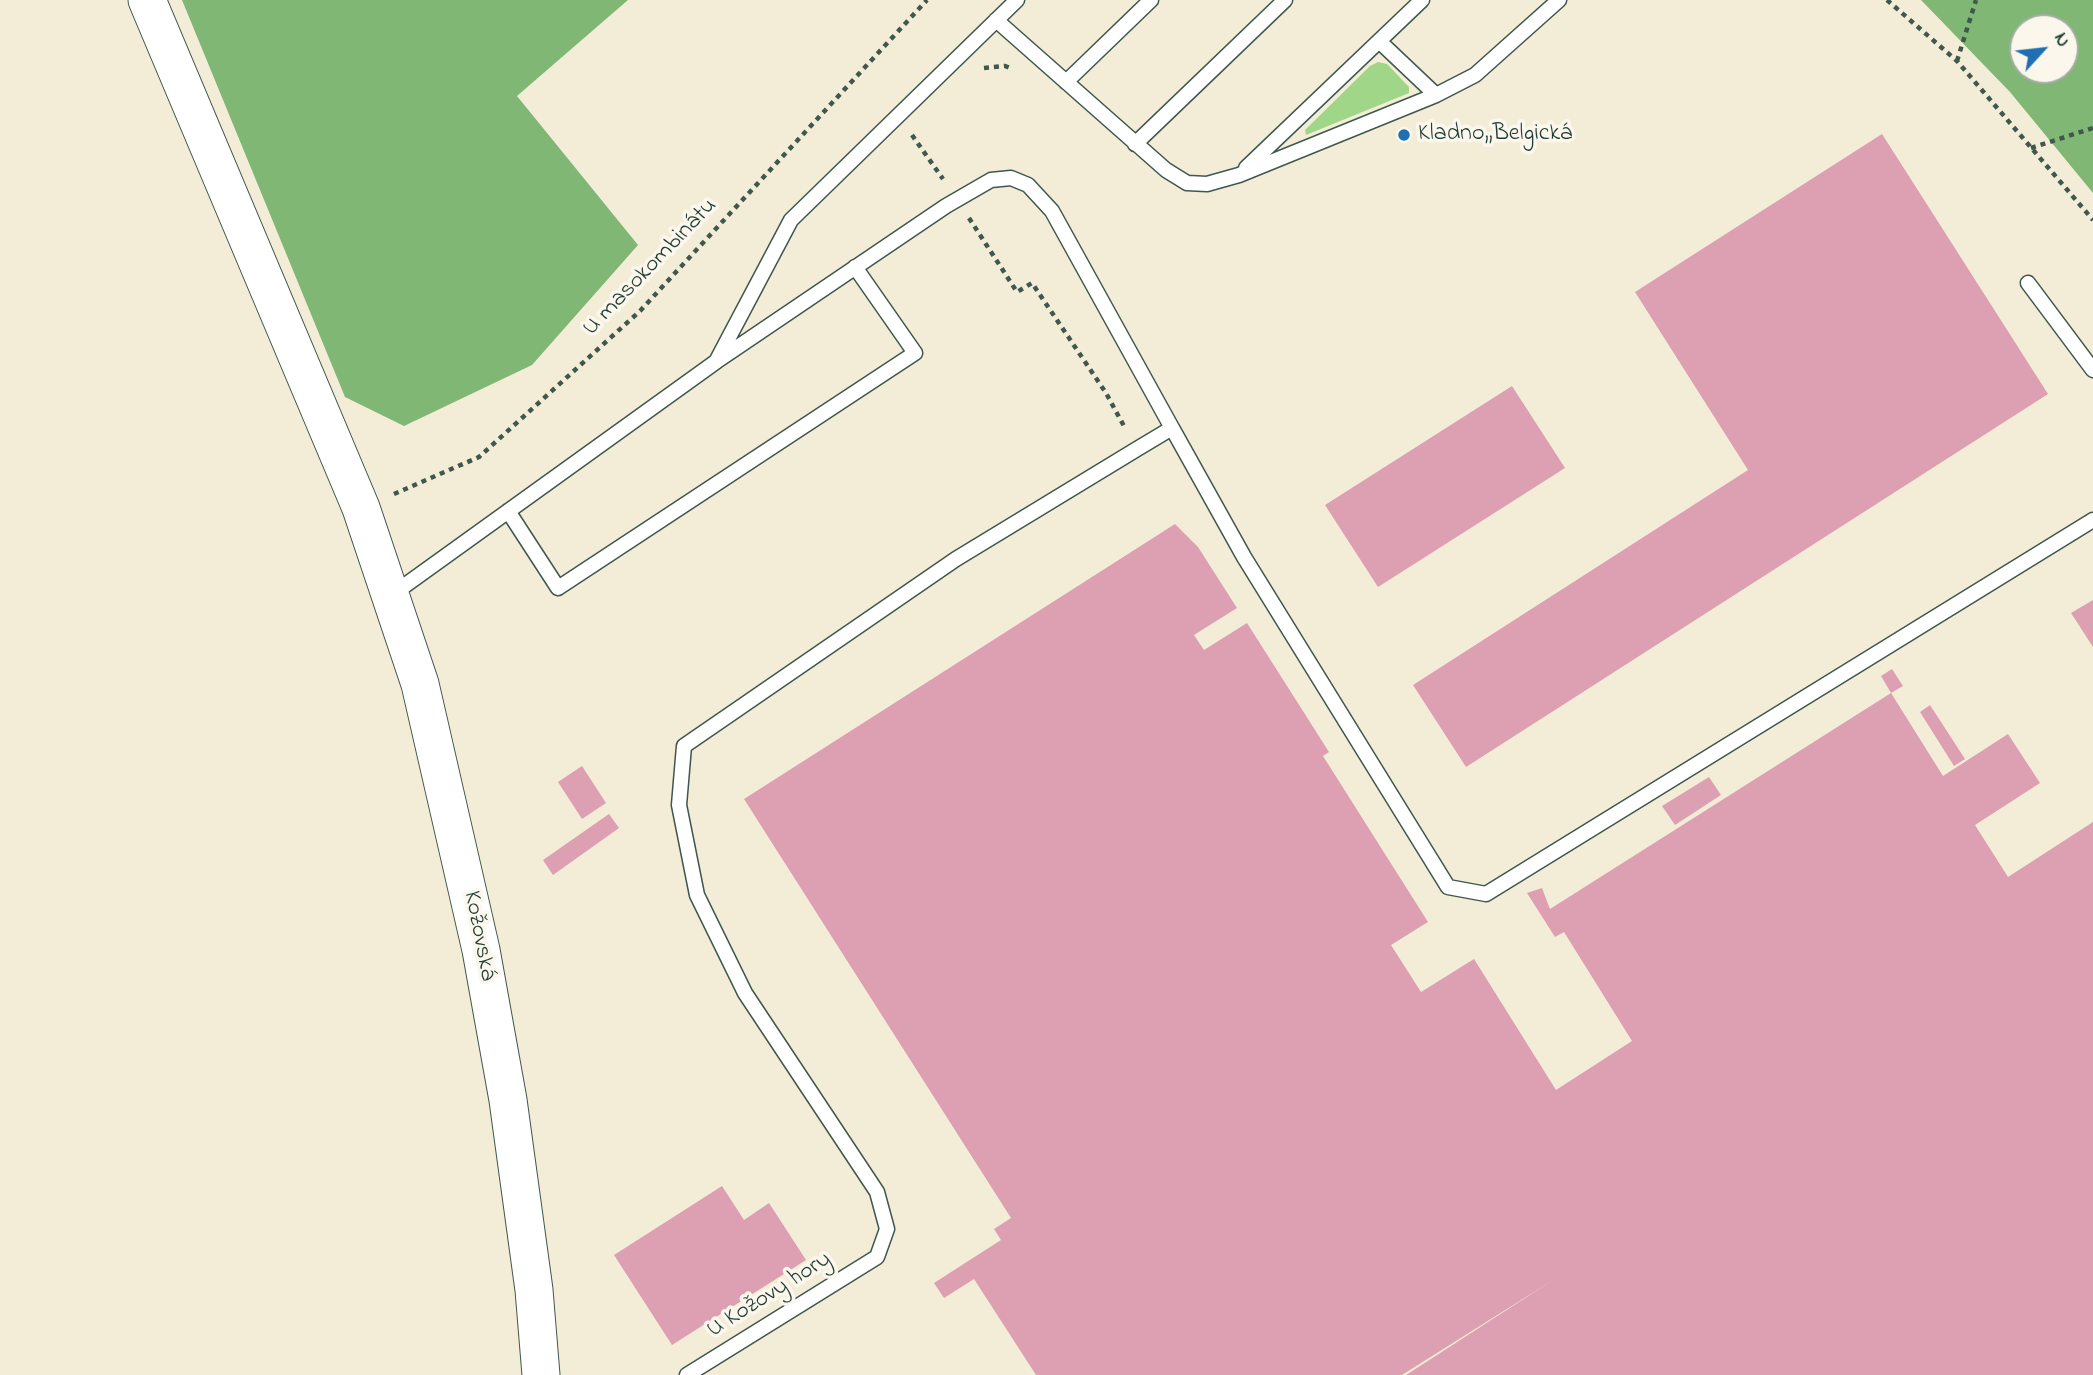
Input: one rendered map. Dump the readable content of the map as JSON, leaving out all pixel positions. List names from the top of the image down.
{
  "streets": {
    "street": ["Kožovská"],
    "lane": ["U Kožovy hory"],
    "path": ["U masokombinátu"]
  },
  "crossings": [
    ["U masokombinátu", "Kožovská"]
  ],
  "places": ["Kladno,,Belgická"],
  "north": "top right"
}
